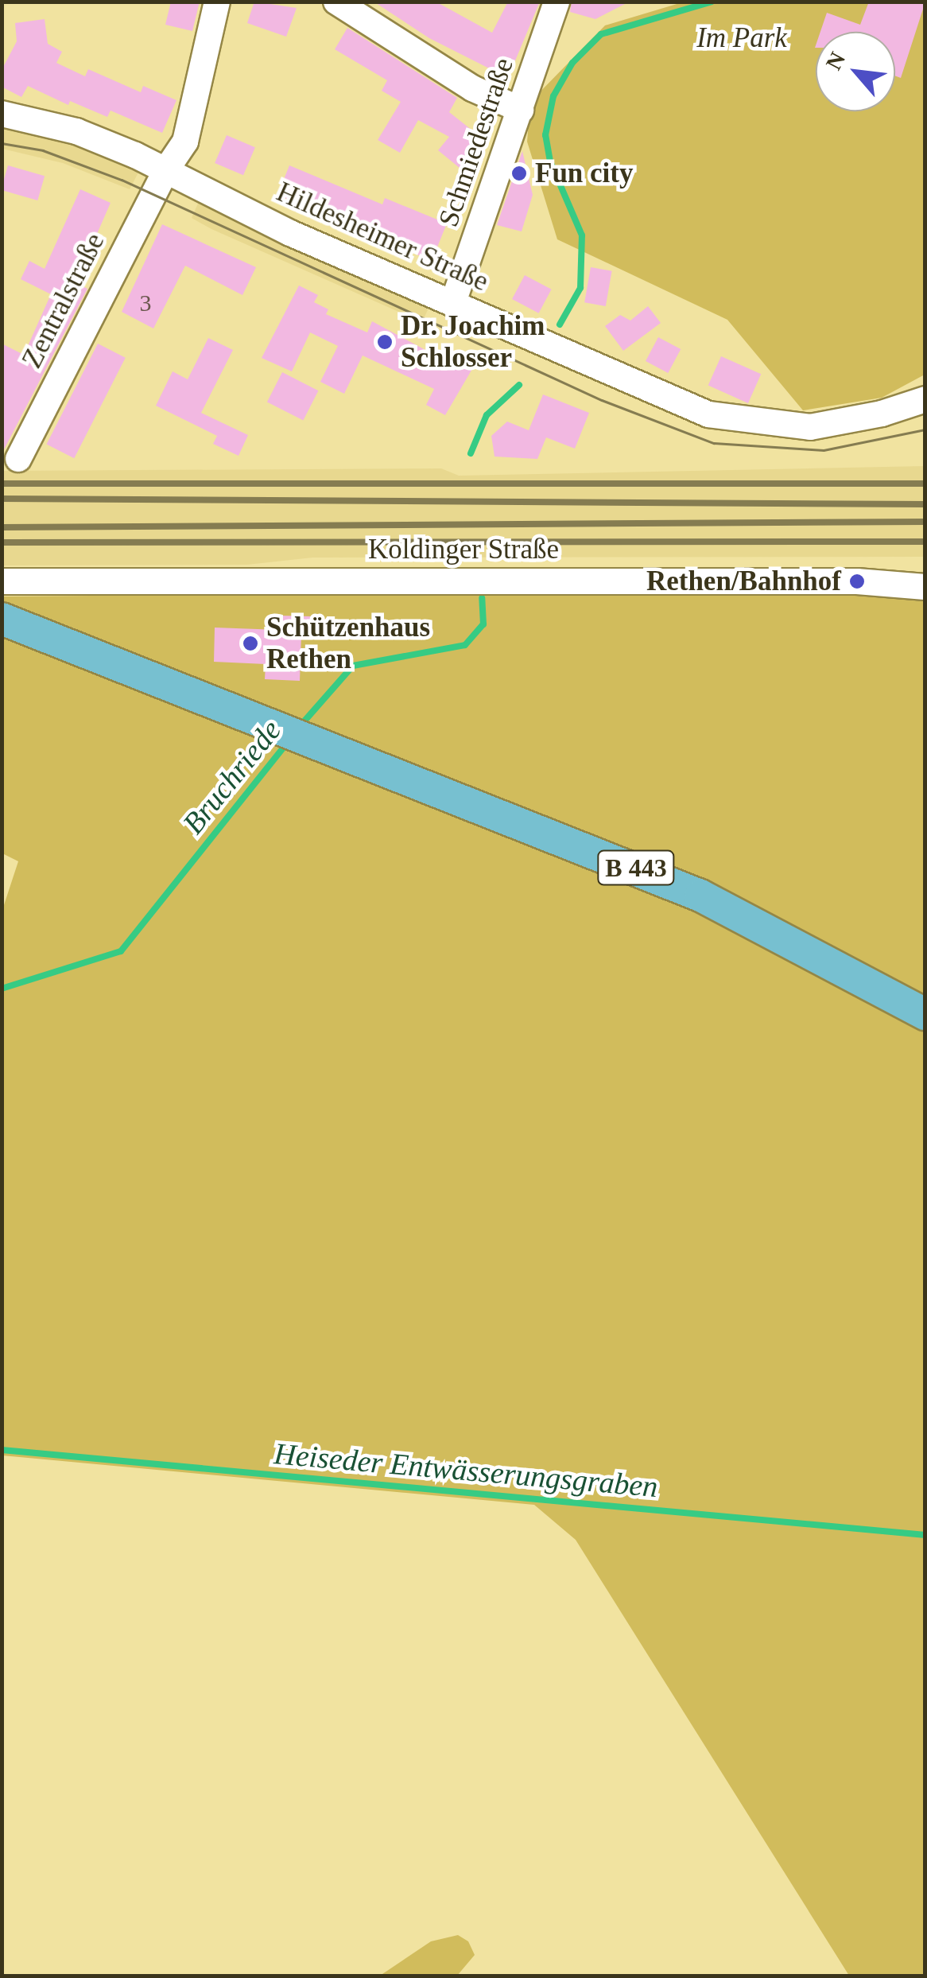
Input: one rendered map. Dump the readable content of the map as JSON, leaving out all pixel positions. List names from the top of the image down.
{
  "streets": {
    "main road": ["B 443"],
    "street": [
      "Schmiedestraße",
      "Hildesheimer Straße",
      "Zentralstraße",
      "Koldinger Straße"
    ]
  },
  "crossings": [
    ["Schmiedestraße", "Hildesheimer Straße"],
    ["Hildesheimer Straße", "Zentralstraße"]
  ],
  "water": ["Bruchriede", "Heiseder Entwässerungsgraben"],
  "parks": ["Im Park"],
  "places": [
    "Fun city",
    "Dr. Joachim Schlosser",
    "Rethen/Bahnhof",
    "Schützenhaus Rethen"
  ],
  "house_numbers": ["3"],
  "north": "top left"
}
